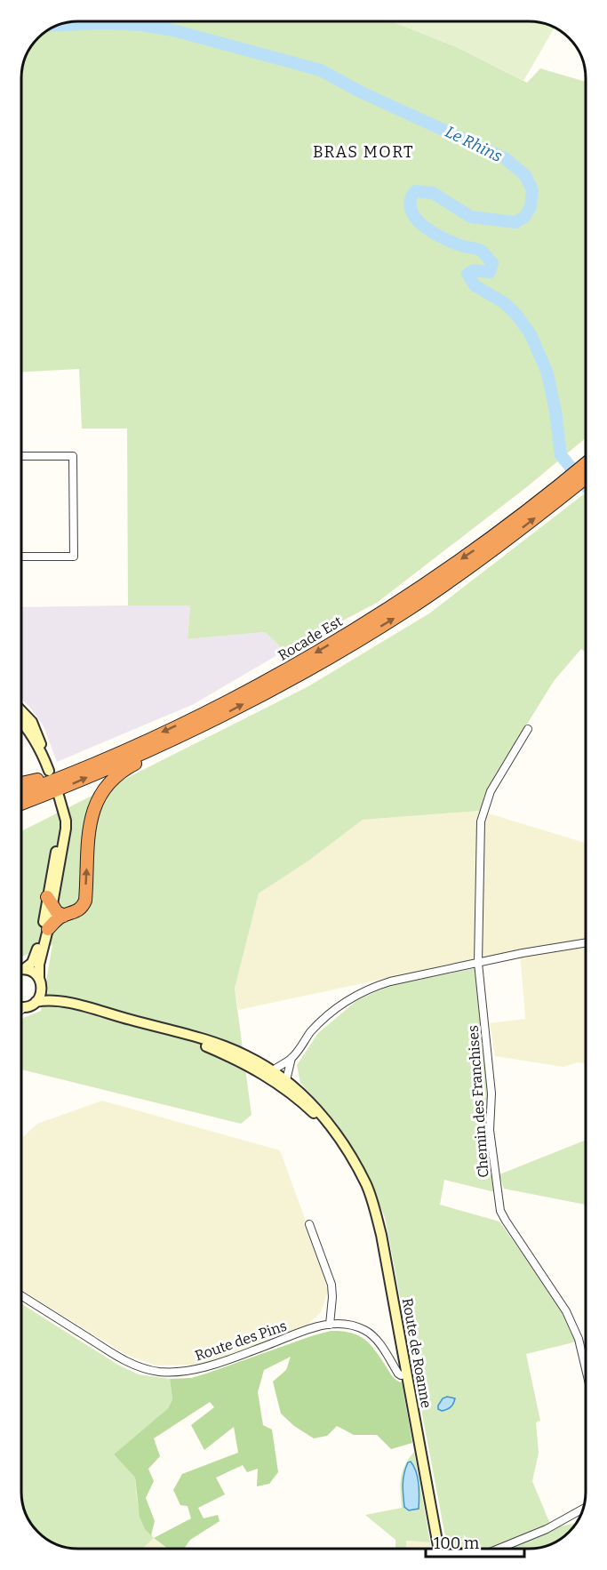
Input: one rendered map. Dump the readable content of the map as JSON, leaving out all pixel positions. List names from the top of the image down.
{
  "streets": {
    "highway": ["Rocade Est"],
    "main road": ["Route de Roanne"],
    "street": ["Chemin des Franchises", "Route des Pins"]
  },
  "crossings": [
    ["Route des Pins", "Route de Roanne"]
  ],
  "districts": ["BRAS MORT"],
  "water": ["Le Rhins"],
  "scale_bar": "100 m"
}
